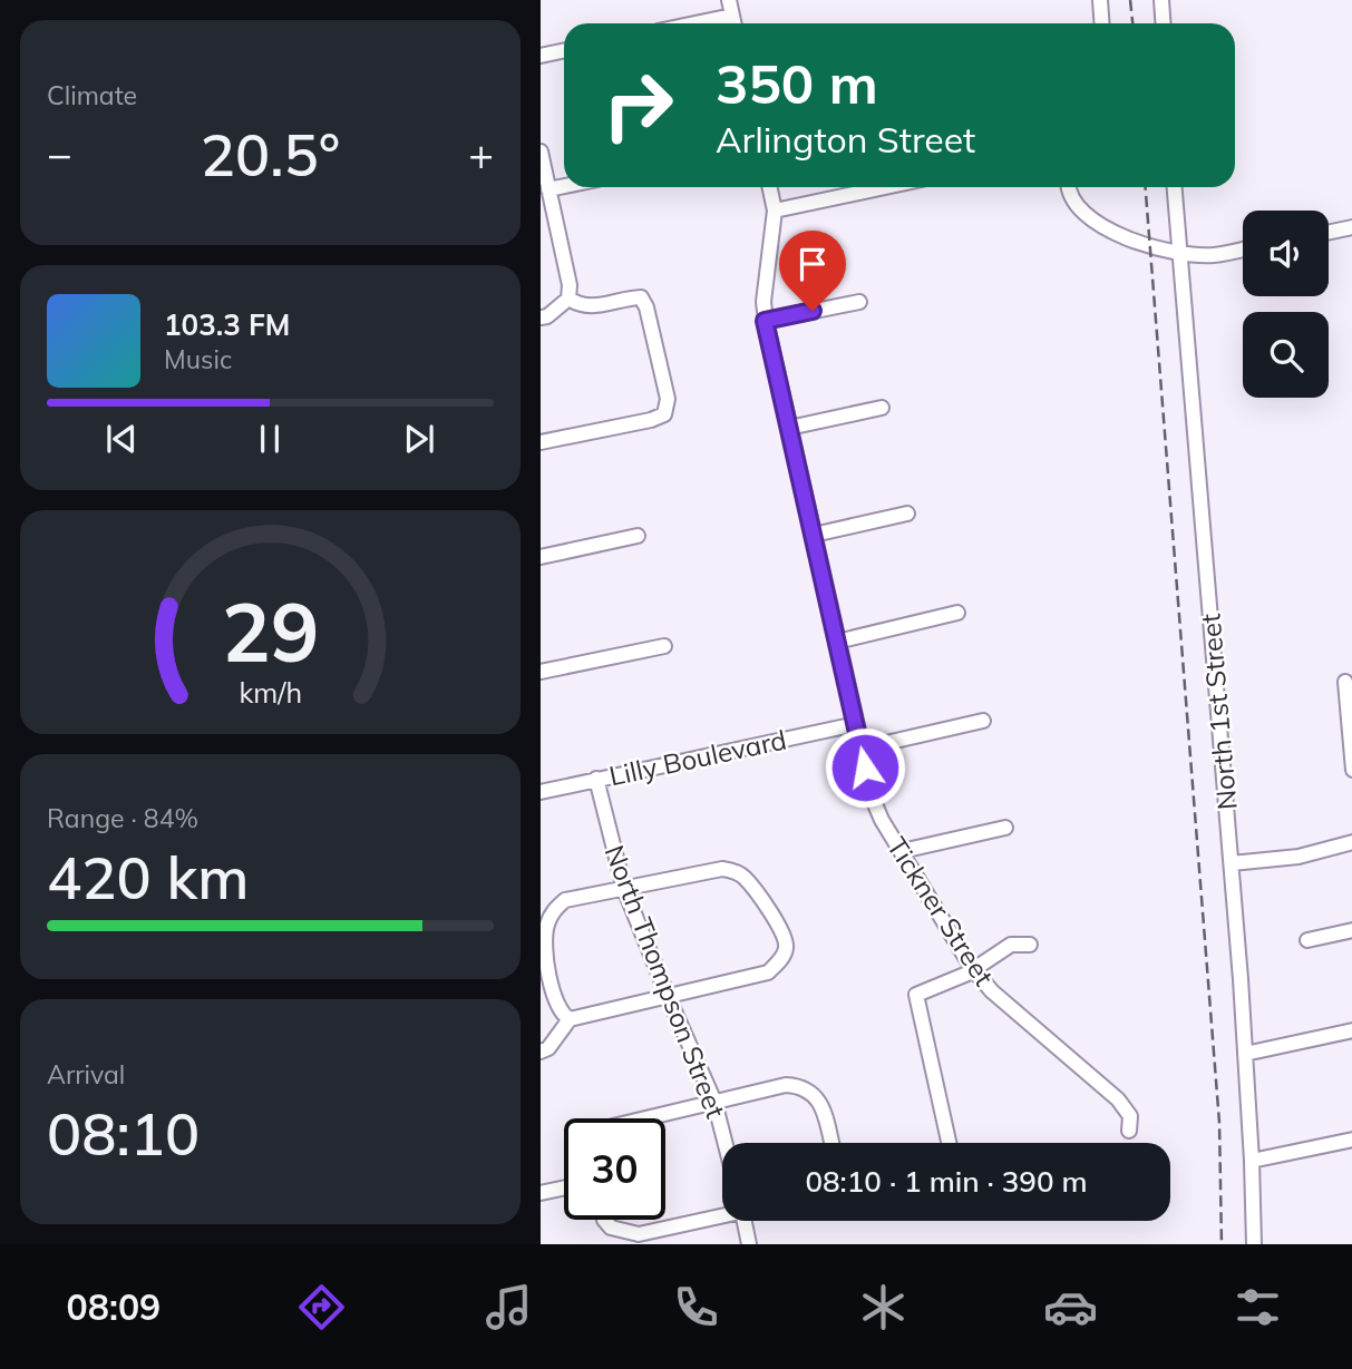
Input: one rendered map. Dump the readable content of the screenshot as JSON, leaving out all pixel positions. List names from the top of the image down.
{
  "streets": {
    "street": [
      "North 1st Street",
      "Lilly Boulevard",
      "Tickner Street",
      "North Thompson Street"
    ]
  },
  "crossings": [
    ["Lilly Boulevard", "Tickner Street"],
    ["Lilly Boulevard", "North Thompson Street"]
  ],
  "page": {
    "tile": [
      "Climate",
      ["Range · 84%", "420 km"],
      ["Arrival", "08:10"]
    ],
    "turn": ["350 m", "Arlington Street"],
    "heat": ["−", "20.5°", "+"],
    "song": ["103.3 FM", "Music"],
    "limit": "30",
    "trip": "08:10 · 1 min · 390 m",
    "tabs": "08:09",
    "gauge": ["29", "km/h"]
  }
}
